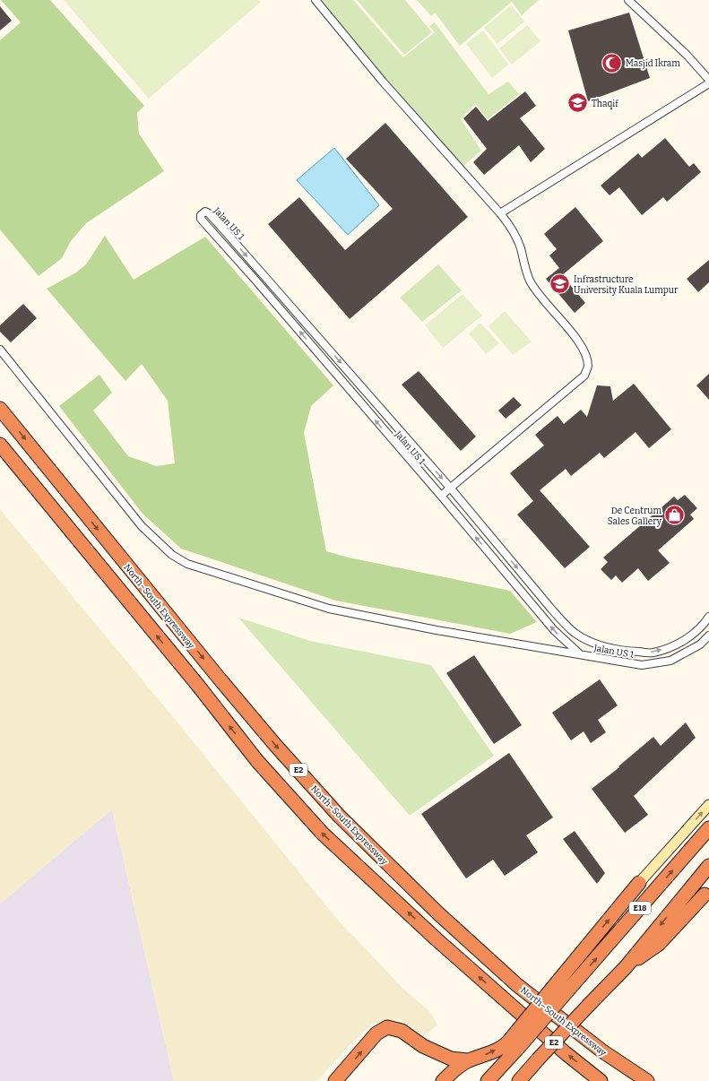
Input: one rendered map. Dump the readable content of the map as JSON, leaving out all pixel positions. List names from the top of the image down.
{
  "streets": {
    "highway": ["North–South Expressway", "E2", "E18"],
    "street": ["Jalan US 1"]
  },
  "places": {
    "mosque": ["Masjid Ikram"],
    "school or university": ["Thaqif", "Infrastructure University Kuala Lumpur"],
    "shop": ["De Centrum Sales Gallery"]
  }
}
